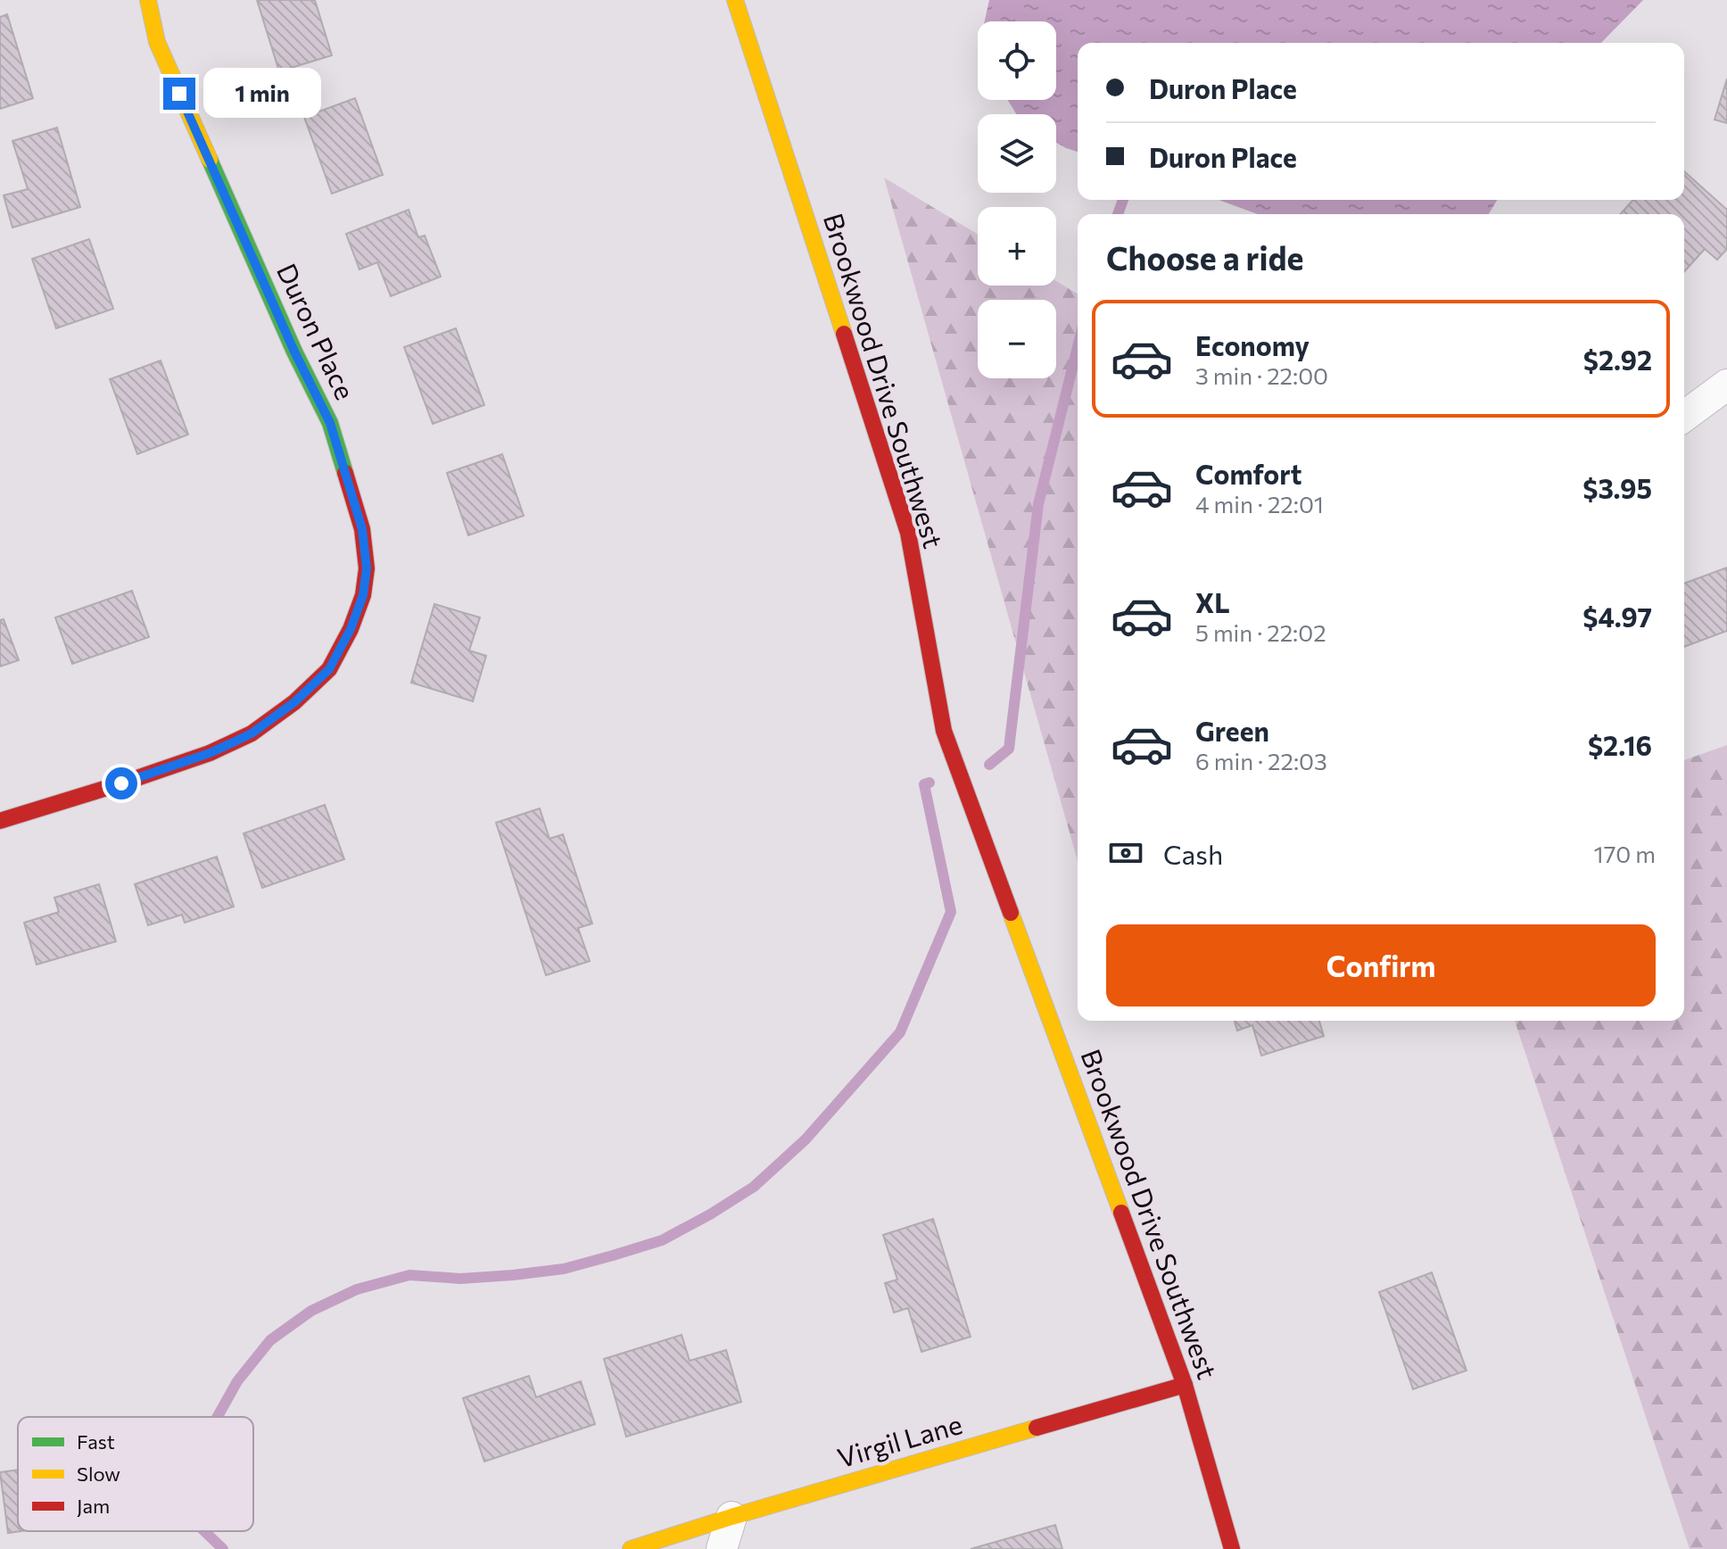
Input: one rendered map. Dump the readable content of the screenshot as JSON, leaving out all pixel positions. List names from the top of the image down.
{
  "streets": {
    "street": ["Duron Place", "Brookwood Drive Southwest", "Virgil Lane"]
  },
  "crossings": [
    ["Brookwood Drive Southwest", "Virgil Lane"]
  ],
  "legend": ["Fast", "Slow", "Jam"],
  "page": {
    "map_buttons": ["+", "−"],
    "banner": ["Duron Place", "Duron Place"],
    "bubble": "1 min",
    "heading": "Choose a ride",
    "list": [
      {
        "name": "Economy",
        "note": "3 min · 22:00",
        "value": "$2.92"
      },
      {
        "name": "Comfort",
        "note": "4 min · 22:01",
        "value": "$3.95"
      },
      {
        "name": "XL",
        "note": "5 min · 22:02",
        "value": "$4.97"
      },
      {
        "name": "Green",
        "note": "6 min · 22:03",
        "value": "$2.16"
      }
    ],
    "pay": ["Cash", "170 m"],
    "buttons": "Confirm"
  }
}
